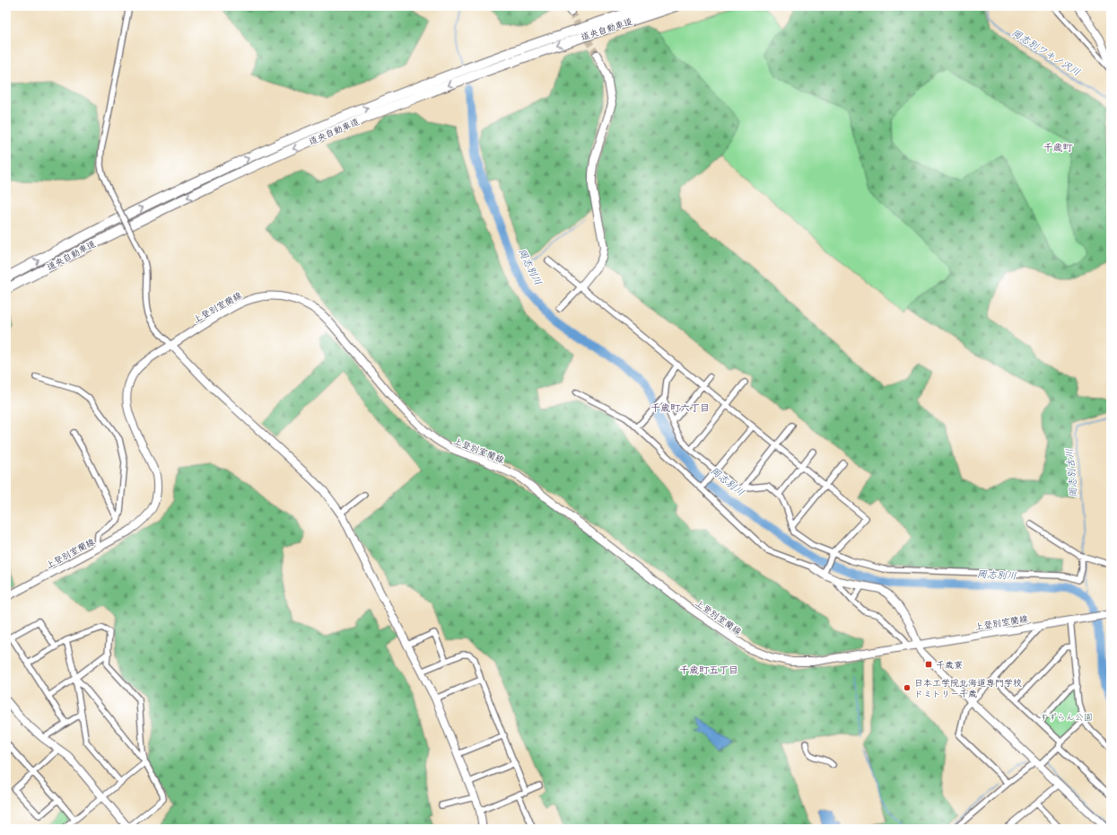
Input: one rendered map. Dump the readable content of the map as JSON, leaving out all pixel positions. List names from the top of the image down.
{
  "streets": {
    "highway": ["道央自動車道"],
    "main road": ["上登別室蘭線"]
  },
  "districts": ["千歳町", "千歳町六丁目", "千歳町五丁目"],
  "water": ["岡志別ワキノ沢川", "岡志別川", "岡志別古川"],
  "parks": ["すずらん公園"],
  "places": {
    "transit": ["千歳寮"],
    "other": ["日本工学院北海道専門学校 ドミトリー千歳"]
  }
}
